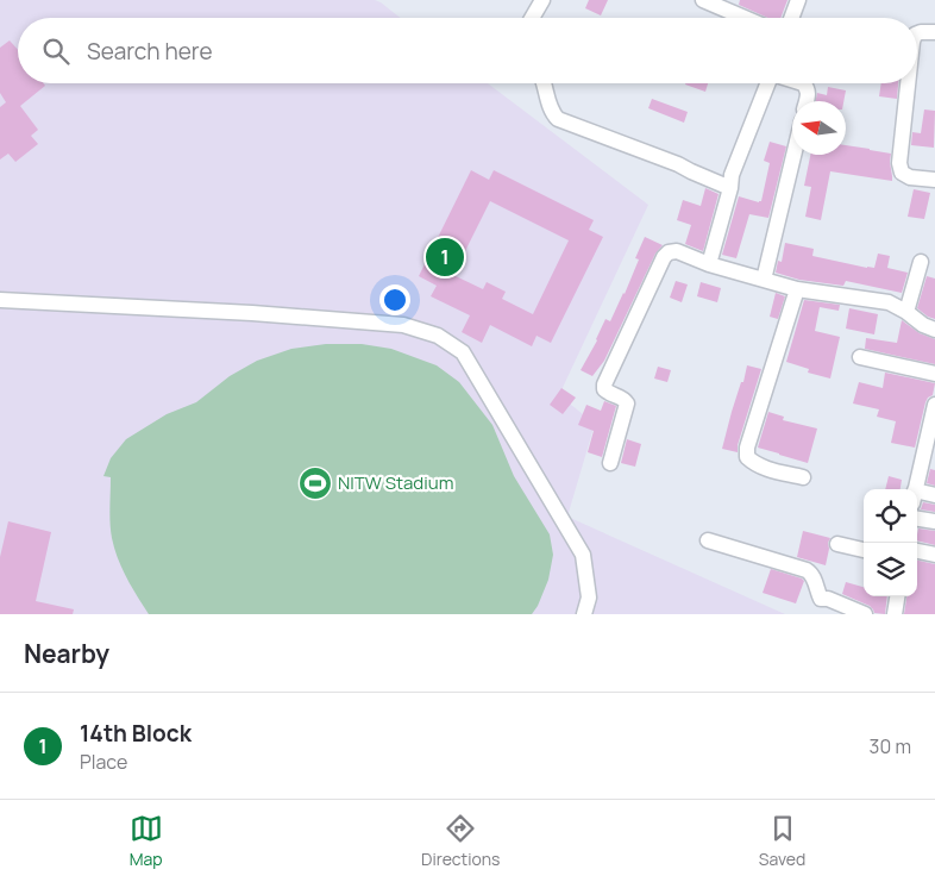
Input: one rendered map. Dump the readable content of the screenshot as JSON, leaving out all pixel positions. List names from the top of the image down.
{
  "places": {
    "sports": ["NITW Stadium"]
  },
  "north": "left",
  "page": {
    "search": "Search here",
    "pins": "1",
    "heading": "Nearby",
    "list": [
      {
        "mark": "1",
        "name": "14th Block",
        "note": "Place",
        "value": "30 m"
      }
    ],
    "nav": ["Map", "Directions", "Saved"]
  }
}
